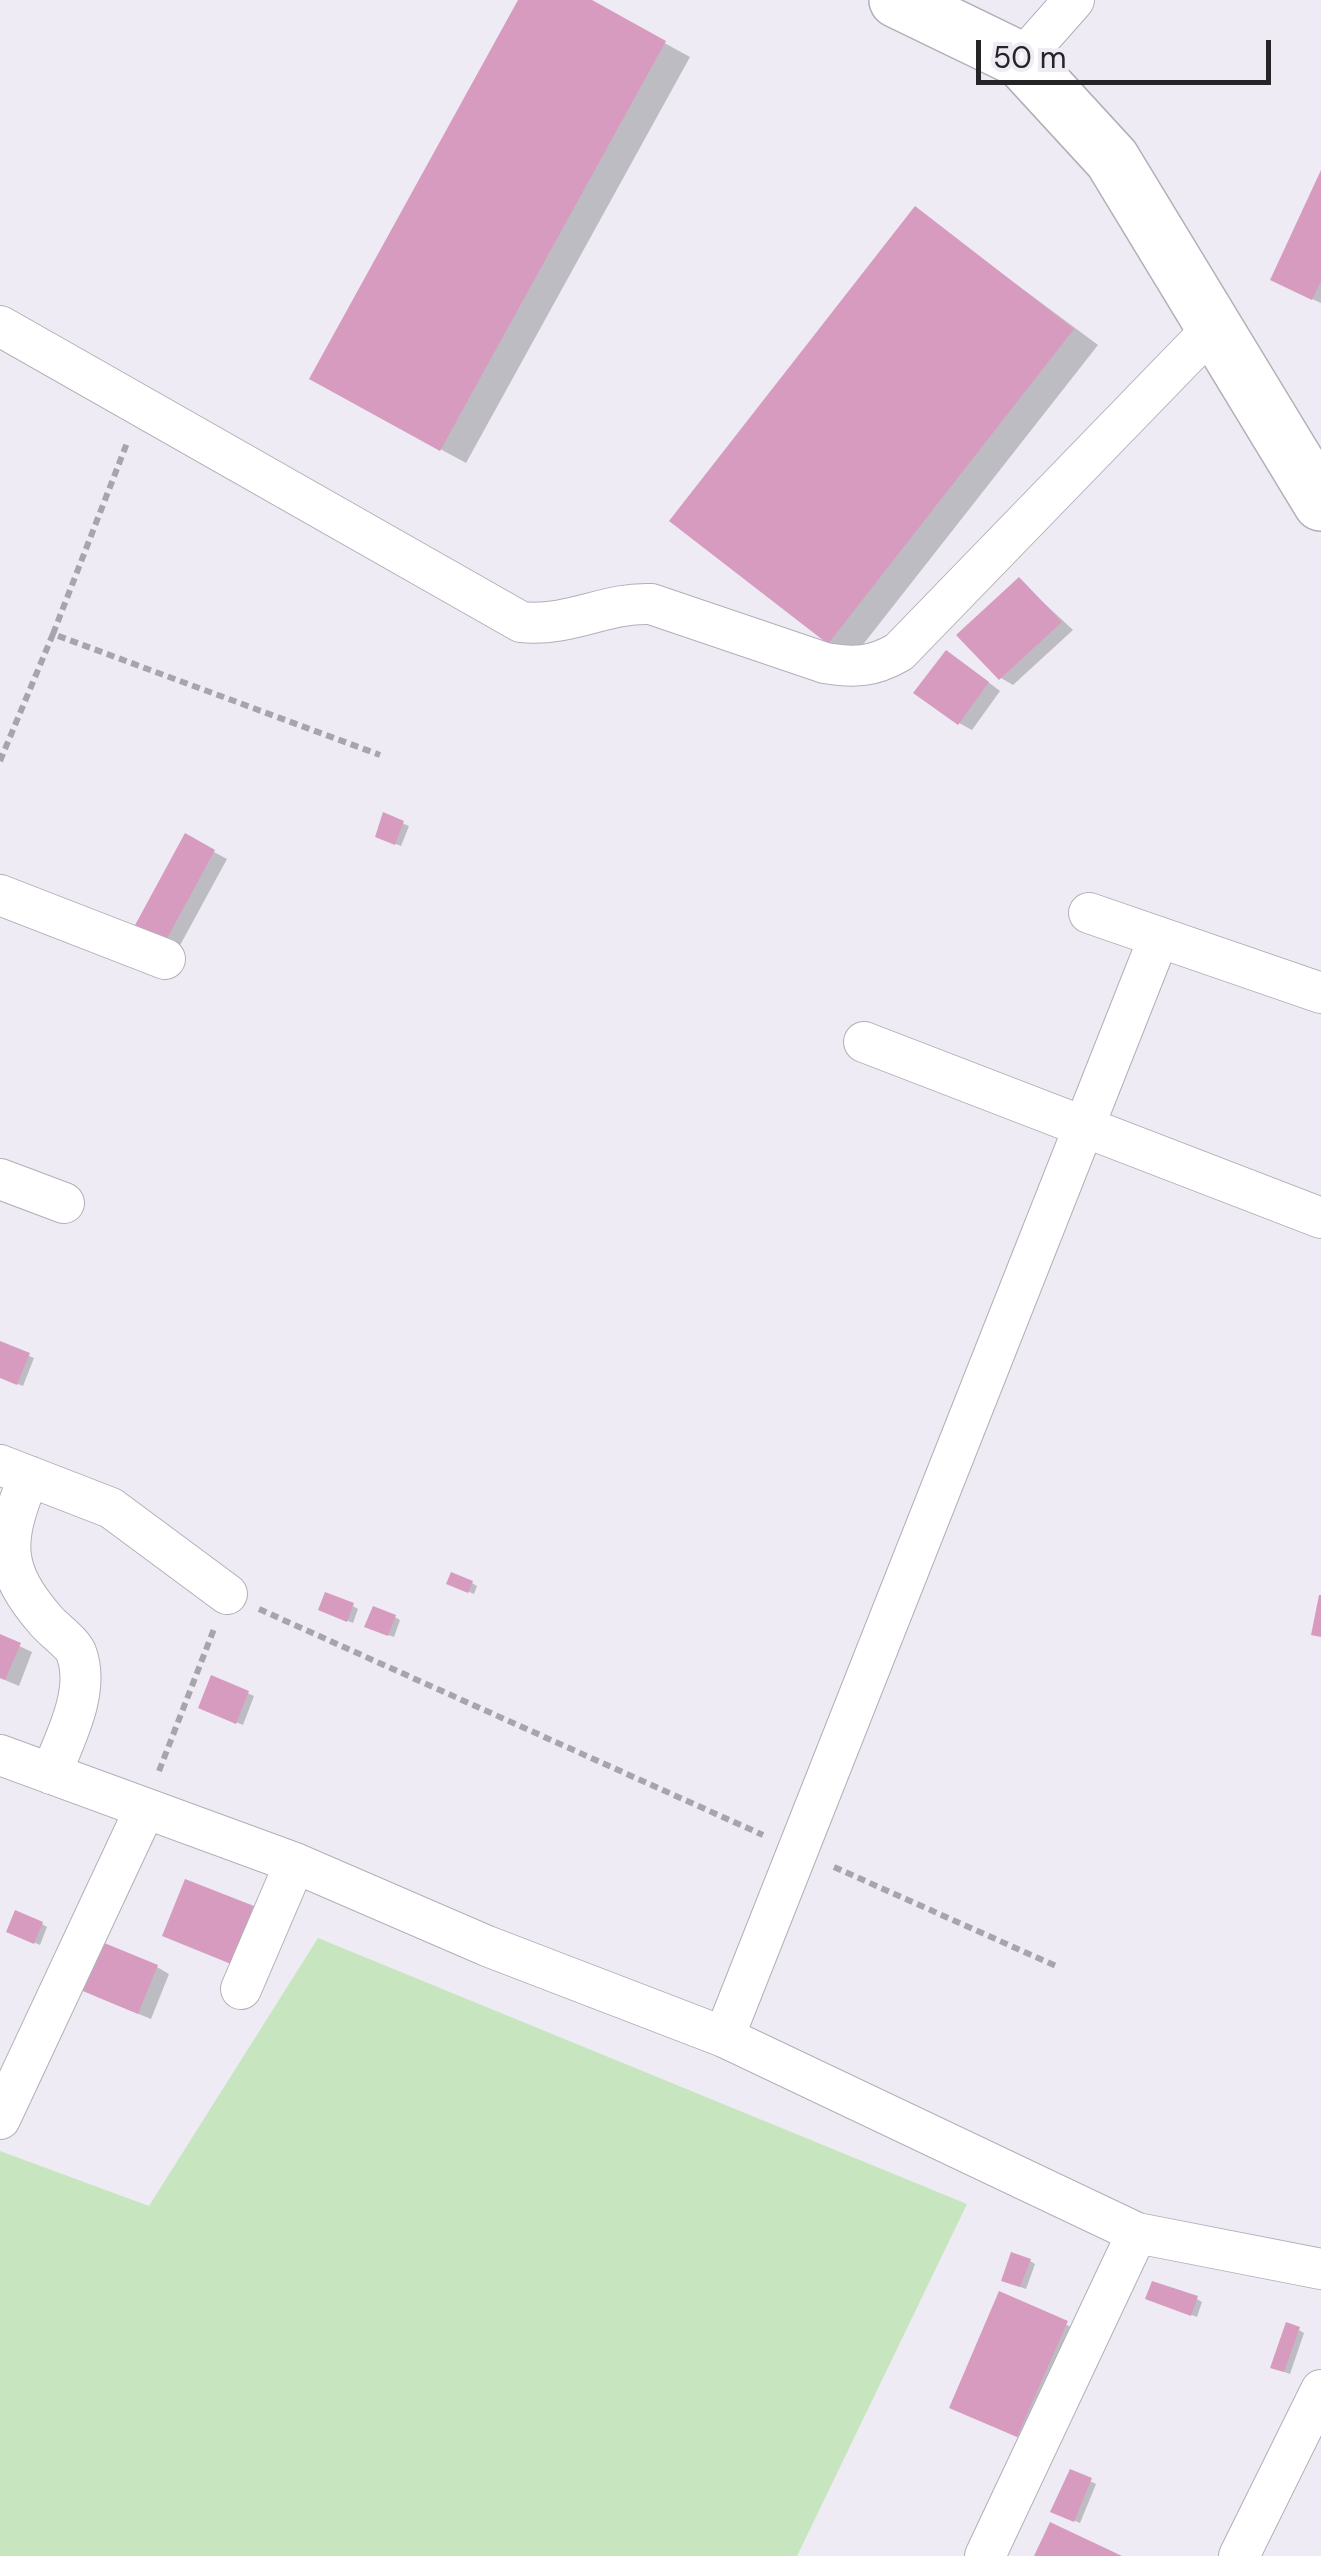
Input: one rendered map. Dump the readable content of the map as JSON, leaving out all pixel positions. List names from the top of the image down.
{
  "scale_bar": "50 m"
}
